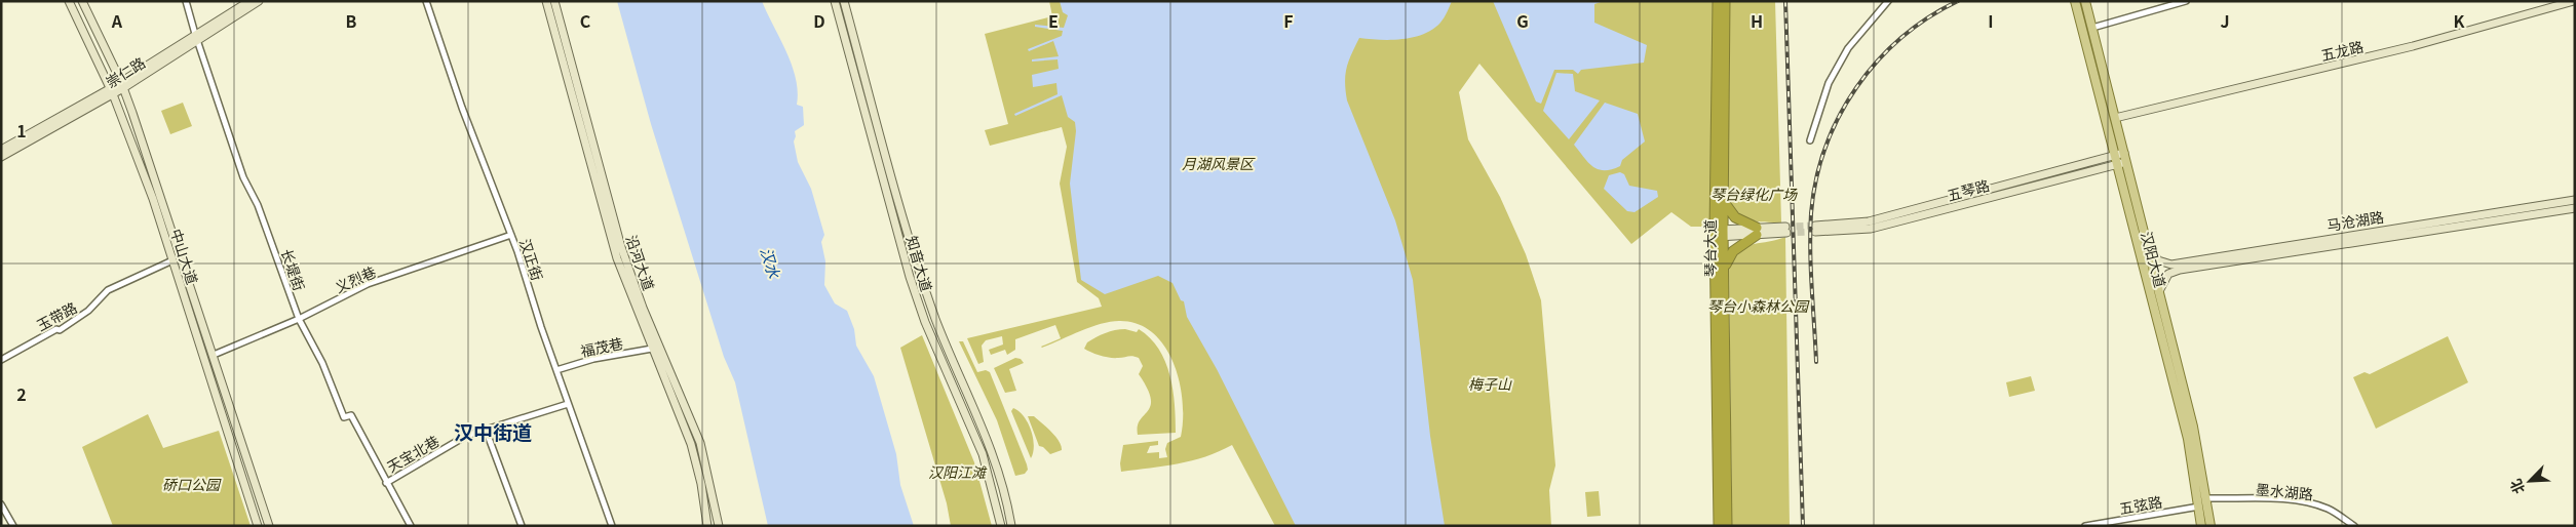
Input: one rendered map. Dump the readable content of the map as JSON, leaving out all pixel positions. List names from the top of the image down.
{
  "streets": {
    "highway": ["琴台大道"],
    "main road": [
      "五龙路",
      "崇仁路",
      "五琴路",
      "马沧湖路",
      "中山大道",
      "汉阳大道",
      "沿河大道",
      "知音大道"
    ],
    "street": [
      "汉正街",
      "长堤街",
      "义烈巷",
      "玉带路",
      "福茂巷",
      "天宝北巷",
      "墨水湖路",
      "五弦路"
    ]
  },
  "crossings": [
    ["五龙路", "汉阳大道"],
    ["崇仁路", "中山大道"],
    ["崇仁路", "长堤街"],
    ["五琴路", "汉阳大道"],
    ["马沧湖路", "汉阳大道"],
    ["中山大道", "义烈巷"],
    ["中山大道", "玉带路"],
    ["汉正街", "义烈巷"],
    ["汉正街", "福茂巷"],
    ["汉正街", "天宝北巷"],
    ["汉阳大道", "墨水湖路"],
    ["汉阳大道", "五弦路"],
    ["沿河大道", "福茂巷"],
    ["长堤街", "义烈巷"],
    ["长堤街", "天宝北巷"]
  ],
  "districts": ["汉中街道"],
  "water": ["汉水"],
  "parks": [
    "月湖风景区",
    "琴台绿化广场",
    "琴台小森林公园",
    "梅子山",
    "汉阳江滩",
    "硚口公园"
  ],
  "north": "bottom left",
  "grid": {
    "columns": [
      "A",
      "B",
      "C",
      "D",
      "E",
      "F",
      "G",
      "H",
      "I",
      "J",
      "K"
    ],
    "rows": ["1", "2"]
  }
}
